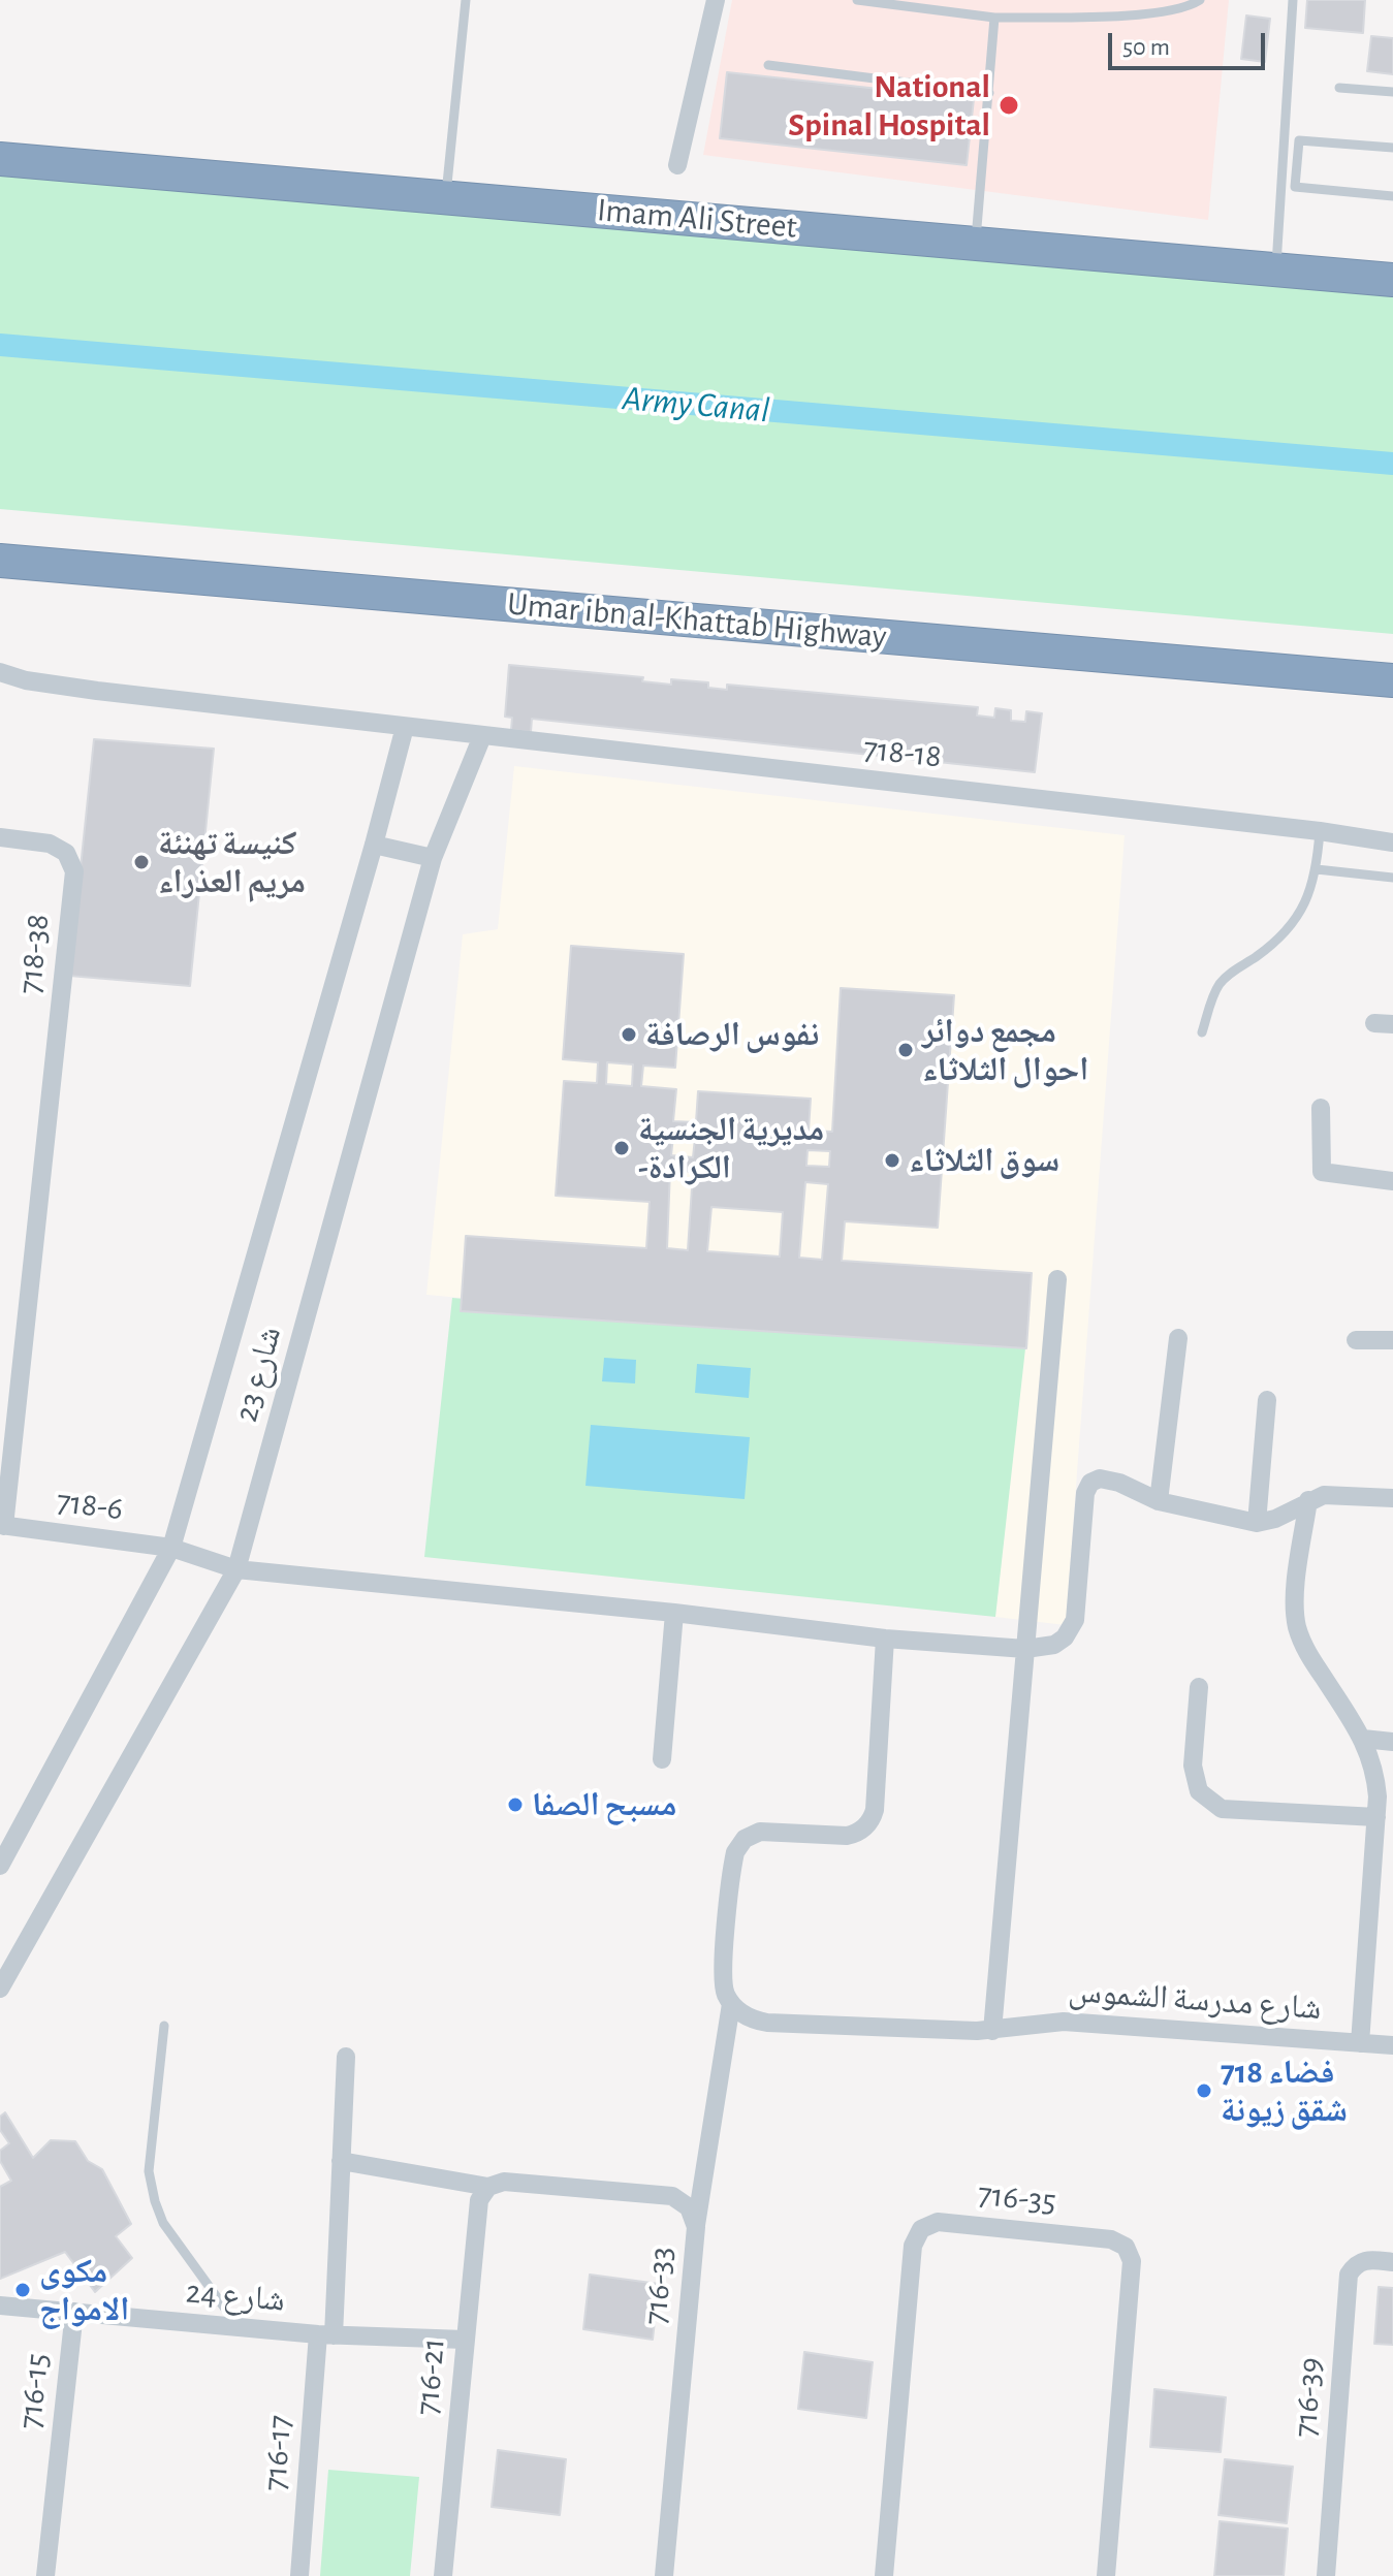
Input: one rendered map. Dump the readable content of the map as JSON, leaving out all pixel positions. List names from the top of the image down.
{
  "streets": {
    "highway": ["Imam Ali Street", "Umar ibn al-Khattab Highway"],
    "street": [
      "718-18",
      "718-38",
      "شارع 23",
      "718-6",
      "شارع مدرسة الشموس",
      "716-35",
      "716-33",
      "شارع 24",
      "716-21",
      "716-15",
      "716-39",
      "716-17"
    ]
  },
  "crossings": [
    ["718-18", "شارع 23"],
    ["718-38", "718-6"],
    ["شارع 23", "718-6"],
    ["716-33", "716-21"],
    ["716-33", "716-17"],
    ["شارع 24", "716-21"],
    ["شارع 24", "716-15"],
    ["شارع 24", "716-17"]
  ],
  "water": ["Army Canal"],
  "places": [
    "National Spinal Hospital",
    "كنيسة تهنئة مريم العذراء",
    "نفوس الرصافة",
    "مجمع دوائر احوال الثلاثاء",
    "مديرية الجنسية -الكرادة",
    "سوق الثلاثاء",
    "مسبح الصفا",
    "فضاء 718 شقق زيونة",
    "مكوى الامواج"
  ],
  "scale_bar": "50 m"
}
